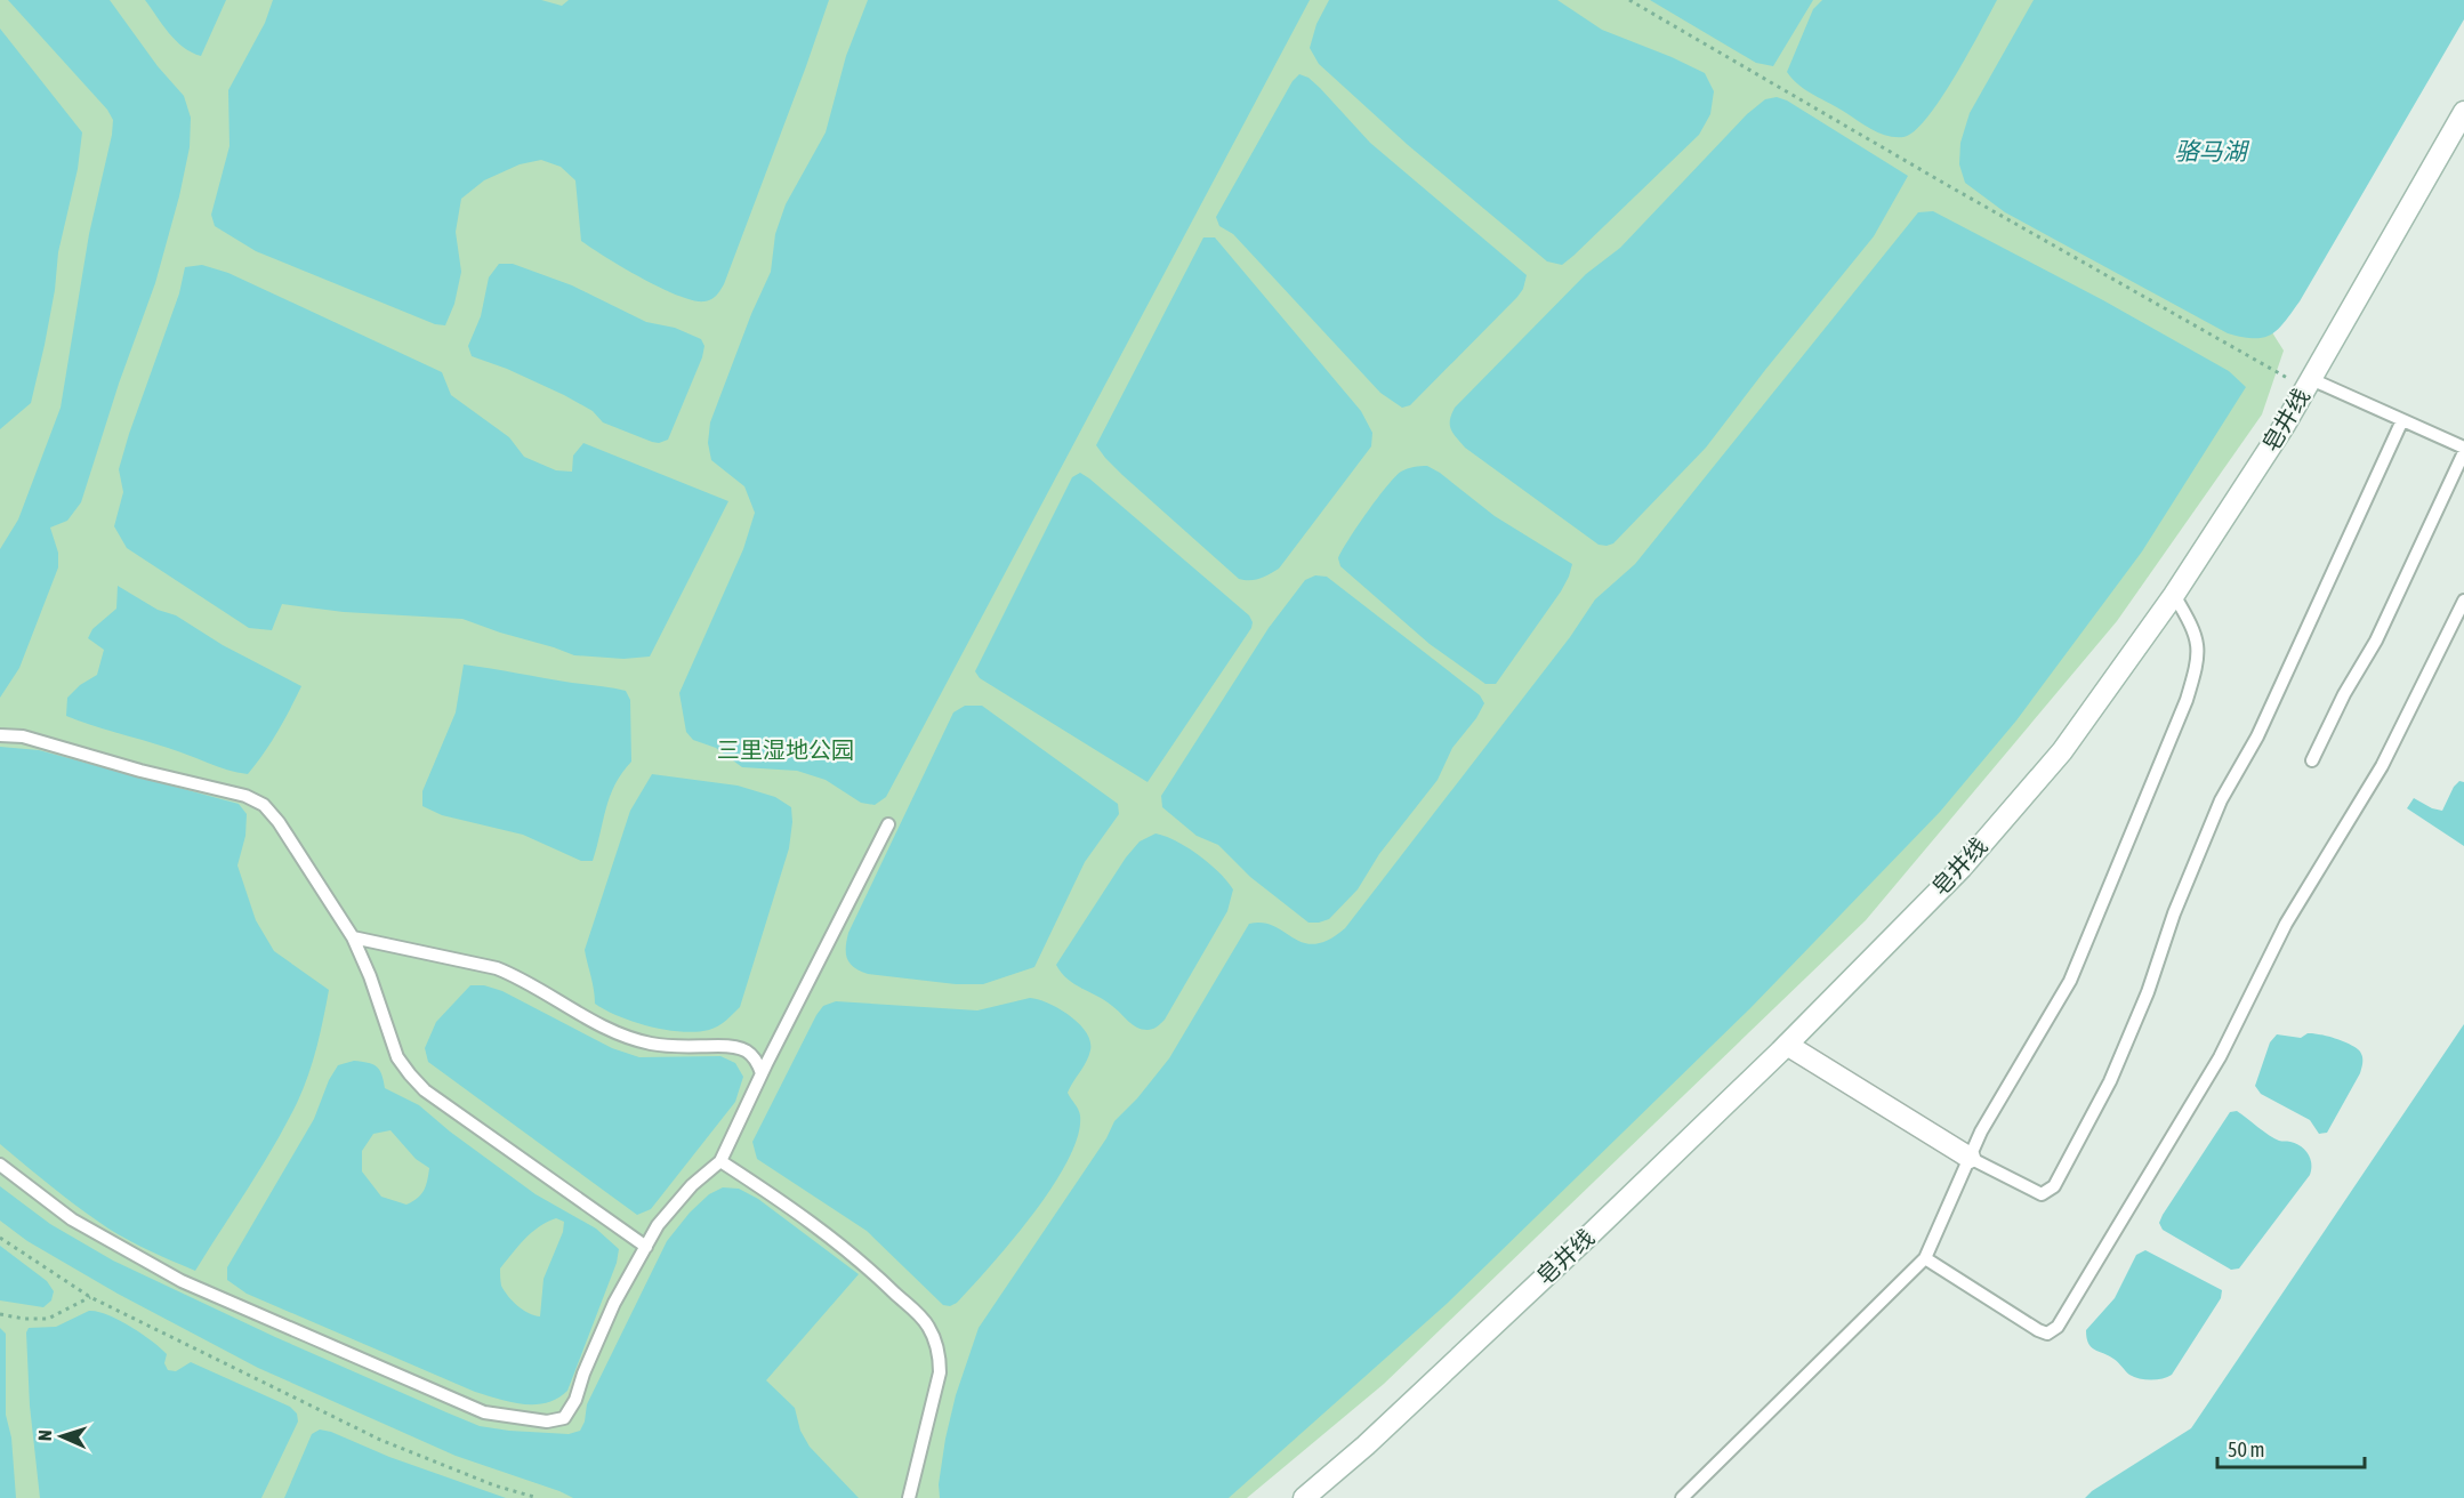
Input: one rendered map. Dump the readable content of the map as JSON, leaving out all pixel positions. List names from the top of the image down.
{
  "streets": {
    "street": ["皂井线"]
  },
  "water": ["骆马湖"],
  "parks": ["三里湿地公园"],
  "scale_bar": "50 m",
  "north": "left"
}
